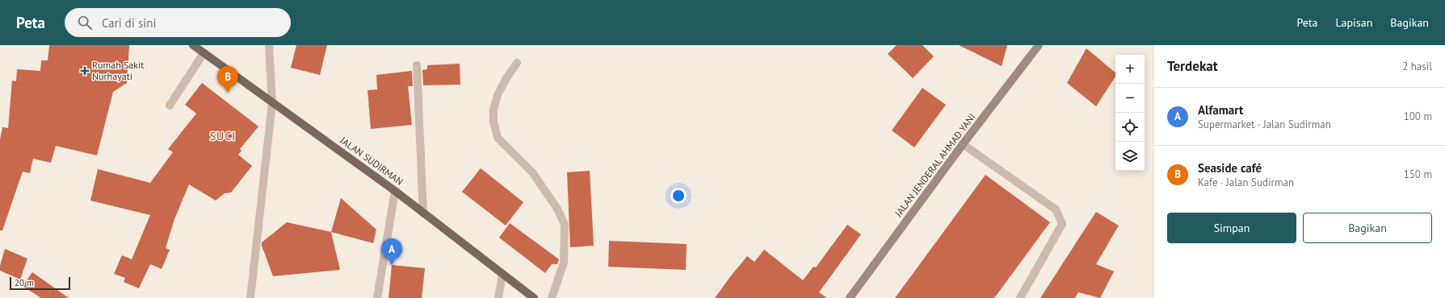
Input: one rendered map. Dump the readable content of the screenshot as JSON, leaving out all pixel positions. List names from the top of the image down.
{
  "streets": {
    "main road": ["JALAN SUDIRMAN", "JALAN JENDERAL AHMAD YANI"]
  },
  "districts": ["SUCI"],
  "places": {
    "health": ["Rumah Sakit Nurhayati"]
  },
  "scale_bar": "20 m",
  "page": {
    "header": "Peta",
    "search": "Cari di sini",
    "nav": ["Peta", "Lapisan", "Bagikan"],
    "heading": ["Terdekat", "2 hasil"],
    "map_buttons": ["+", "−"],
    "pins": ["B", "A"],
    "list": [
      {
        "mark": "A",
        "name": "Alfamart",
        "note": "Supermarket · Jalan Sudirman",
        "value": "100 m"
      },
      {
        "mark": "B",
        "name": "Seaside café",
        "note": "Kafe · Jalan Sudirman",
        "value": "150 m"
      }
    ],
    "buttons": ["Simpan", "Bagikan"],
    "scale": "20 m"
  }
}
